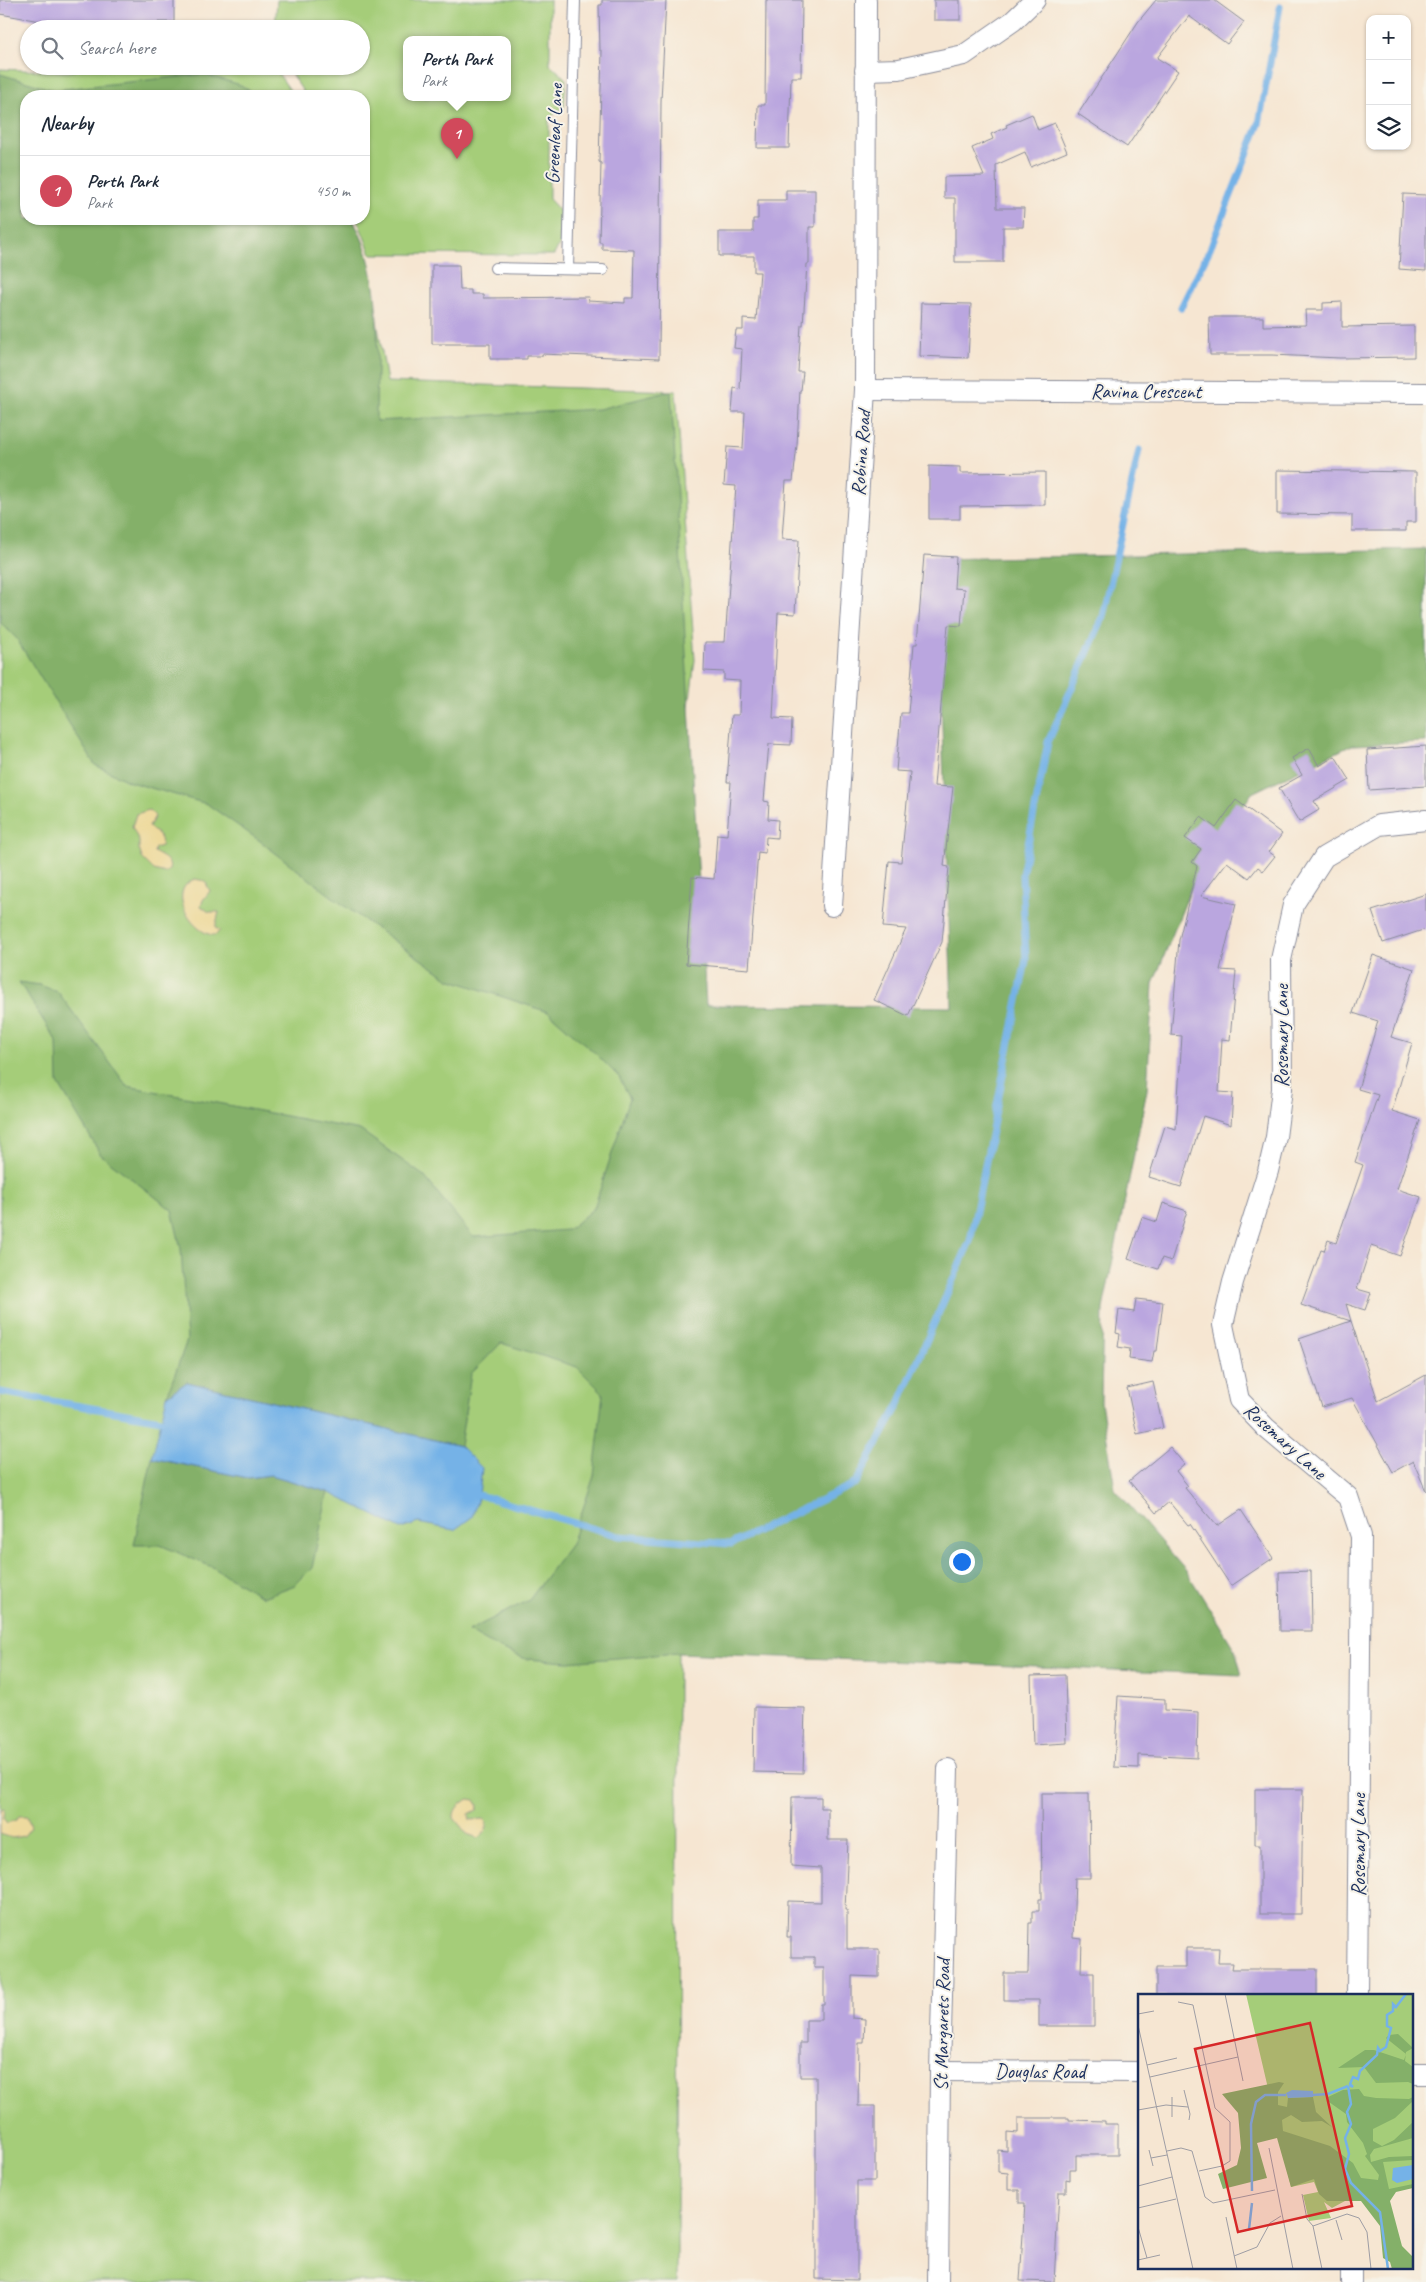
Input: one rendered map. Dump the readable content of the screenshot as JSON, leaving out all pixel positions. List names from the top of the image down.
{
  "streets": {
    "street": [
      "Ravina Crescent",
      "Robina Road",
      "Rosemary Lane",
      "St Margarets Road",
      "Douglas Road"
    ],
    "lane": ["Greenleaf Lane"]
  },
  "crossings": [
    ["Ravina Crescent", "Robina Road"],
    ["St Margarets Road", "Douglas Road"]
  ],
  "page": {
    "map_buttons": ["+", "−"],
    "search": "Search here",
    "popup": ["Perth Park", "Park"],
    "heading": "Nearby",
    "pins": "1",
    "list": [
      {
        "mark": "1",
        "name": "Perth Park",
        "note": "Park",
        "value": "450 m"
      }
    ]
  }
}
